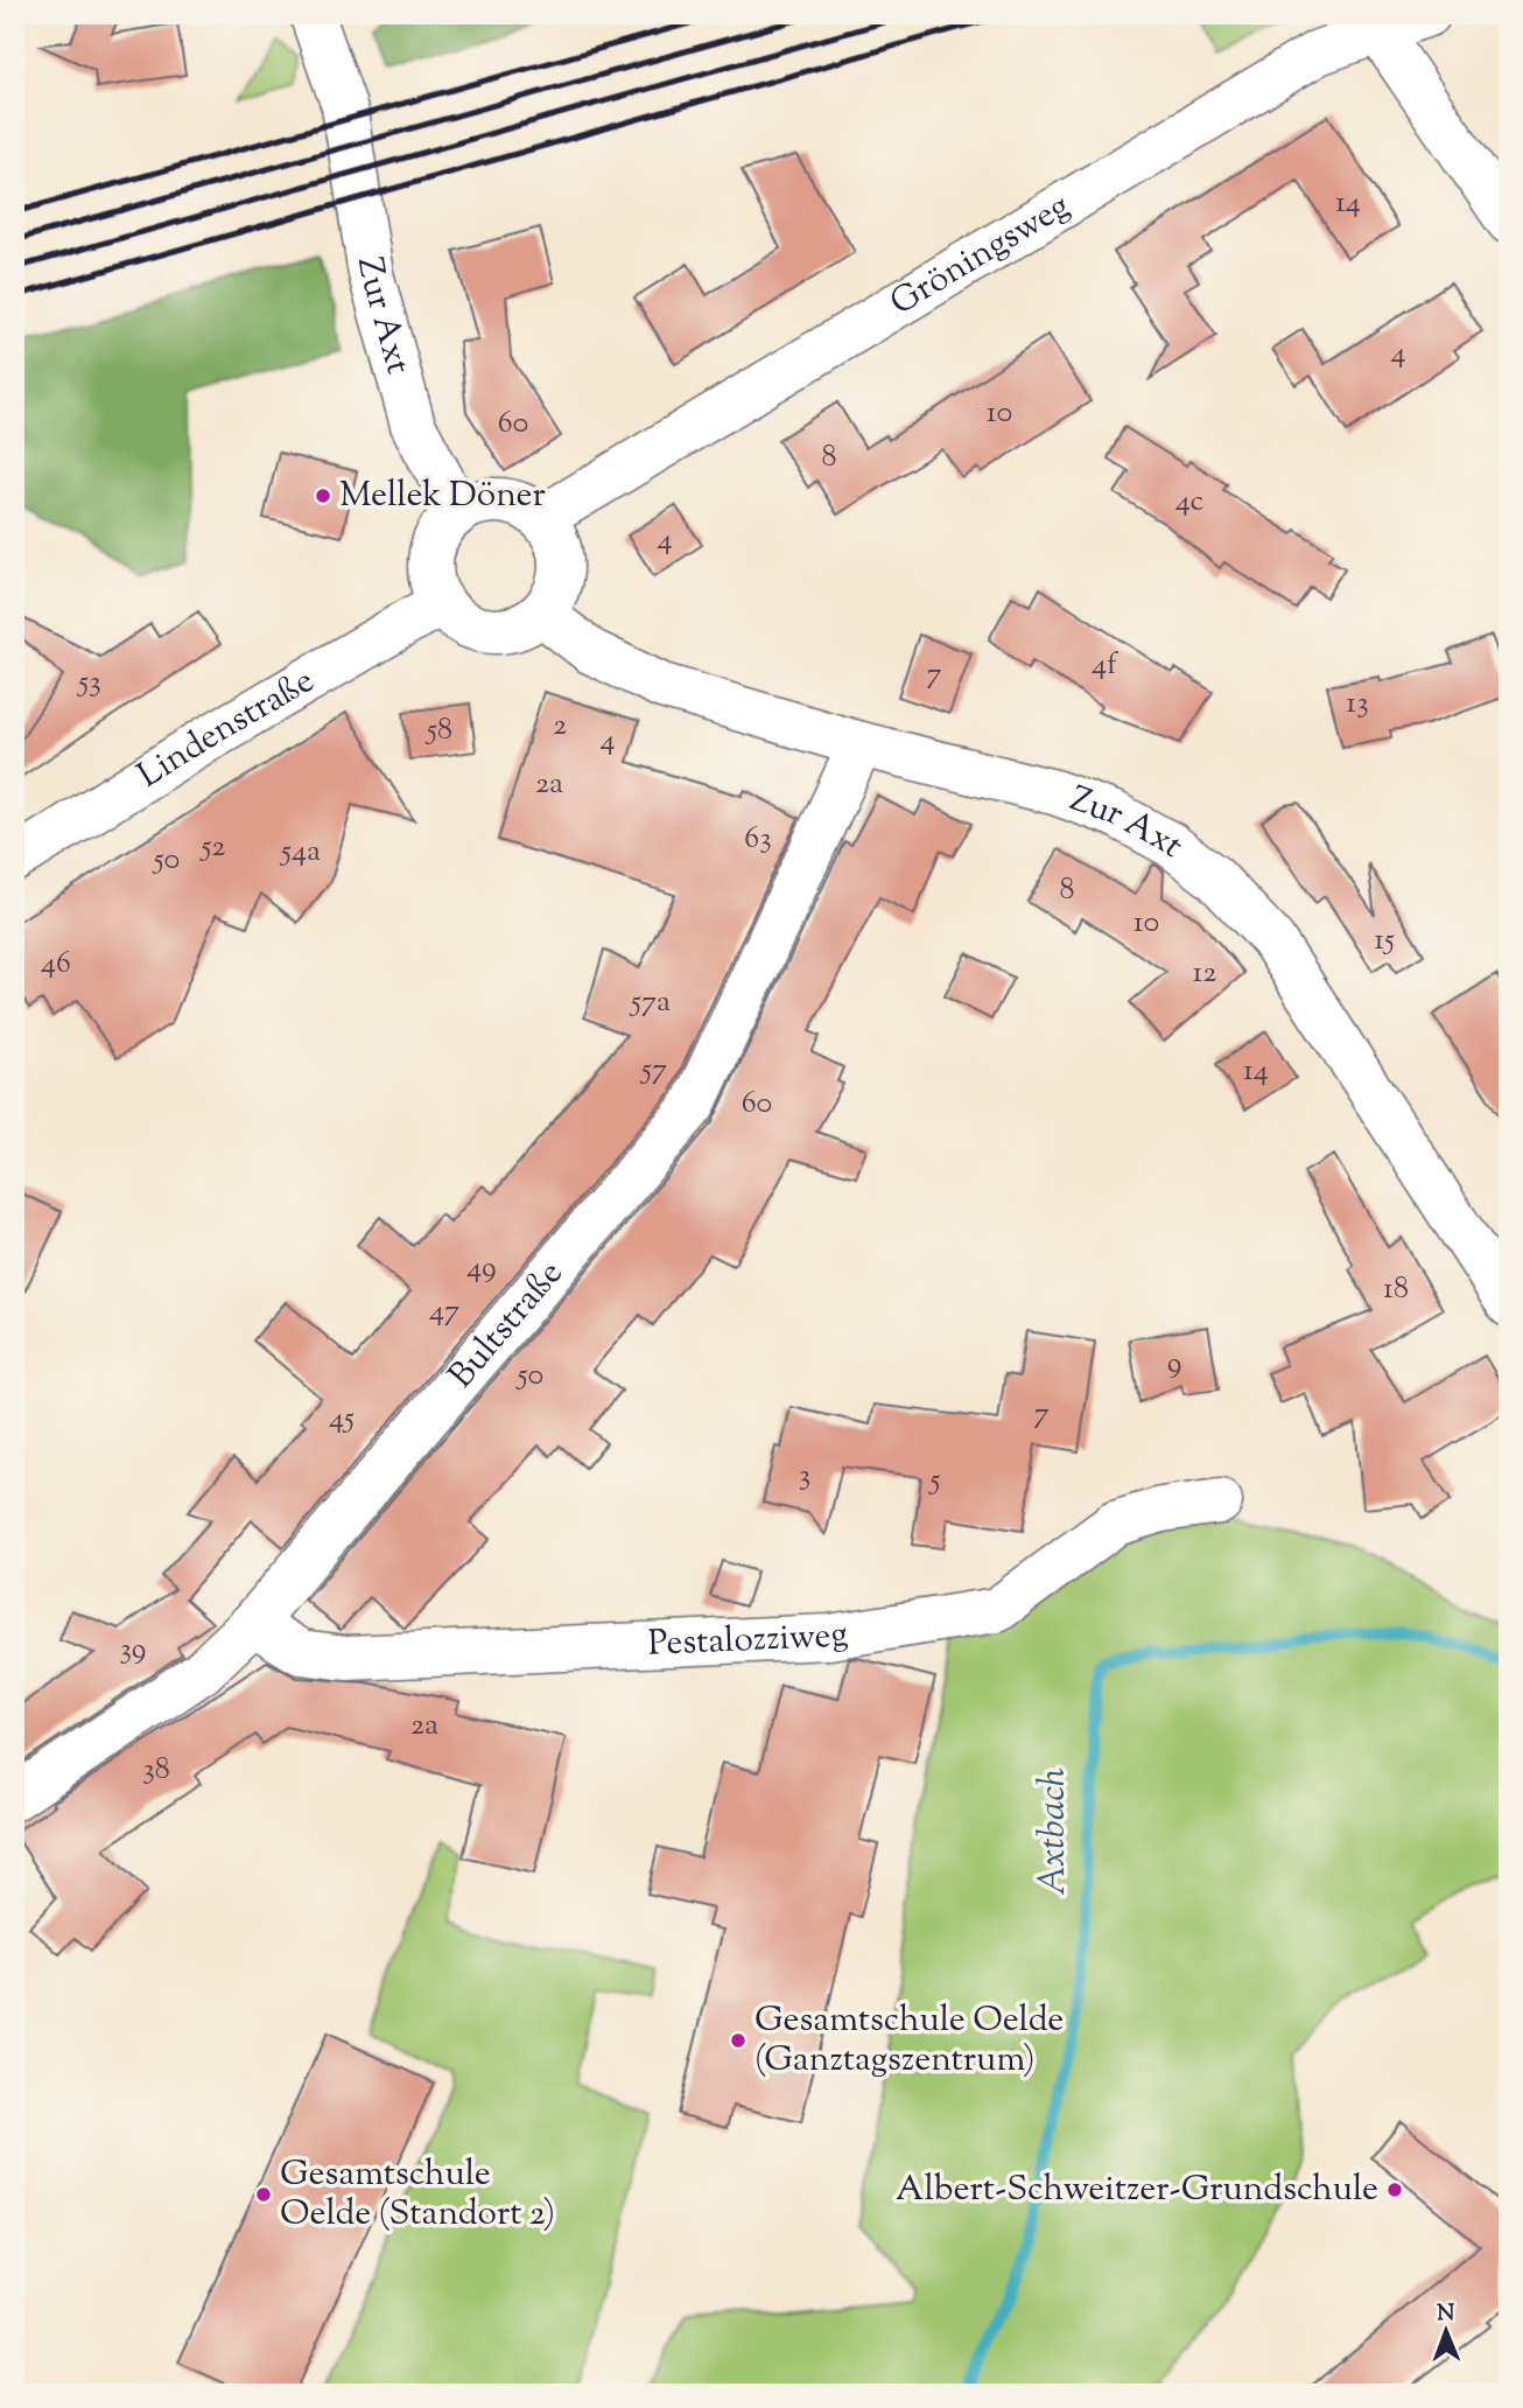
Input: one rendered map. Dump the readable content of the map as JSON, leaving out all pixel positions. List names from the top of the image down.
{
  "streets": {
    "street": [
      "Gröningsweg",
      "Zur Axt",
      "Lindenstraße",
      "Bultstraße",
      "Pestalozziweg"
    ]
  },
  "crossings": [
    ["Gröningsweg", "Zur Axt"],
    ["Gröningsweg", "Lindenstraße"],
    ["Zur Axt", "Lindenstraße"],
    ["Zur Axt", "Bultstraße"],
    ["Bultstraße", "Pestalozziweg"]
  ],
  "water": ["Axtbach"],
  "places": [
    "Mellek Döner",
    "Gesamtschule Oelde (Ganztagszentrum)",
    "Albert-Schweitzer-Grundschule",
    "Gesamtschule Oelde (Standort 2)"
  ],
  "house_numbers": [
    "14",
    "4",
    "10",
    "60",
    "8",
    "4c",
    "4",
    "4f",
    "7",
    "53",
    "13",
    "2",
    "58",
    "4",
    "2a",
    "63",
    "52",
    "54a",
    "50",
    "8",
    "10",
    "15",
    "46",
    "12",
    "57a",
    "57",
    "14",
    "60",
    "49",
    "18",
    "47",
    "9",
    "50",
    "7",
    "45",
    "3",
    "5",
    "39",
    "2a",
    "38"
  ],
  "north": "top"
}
